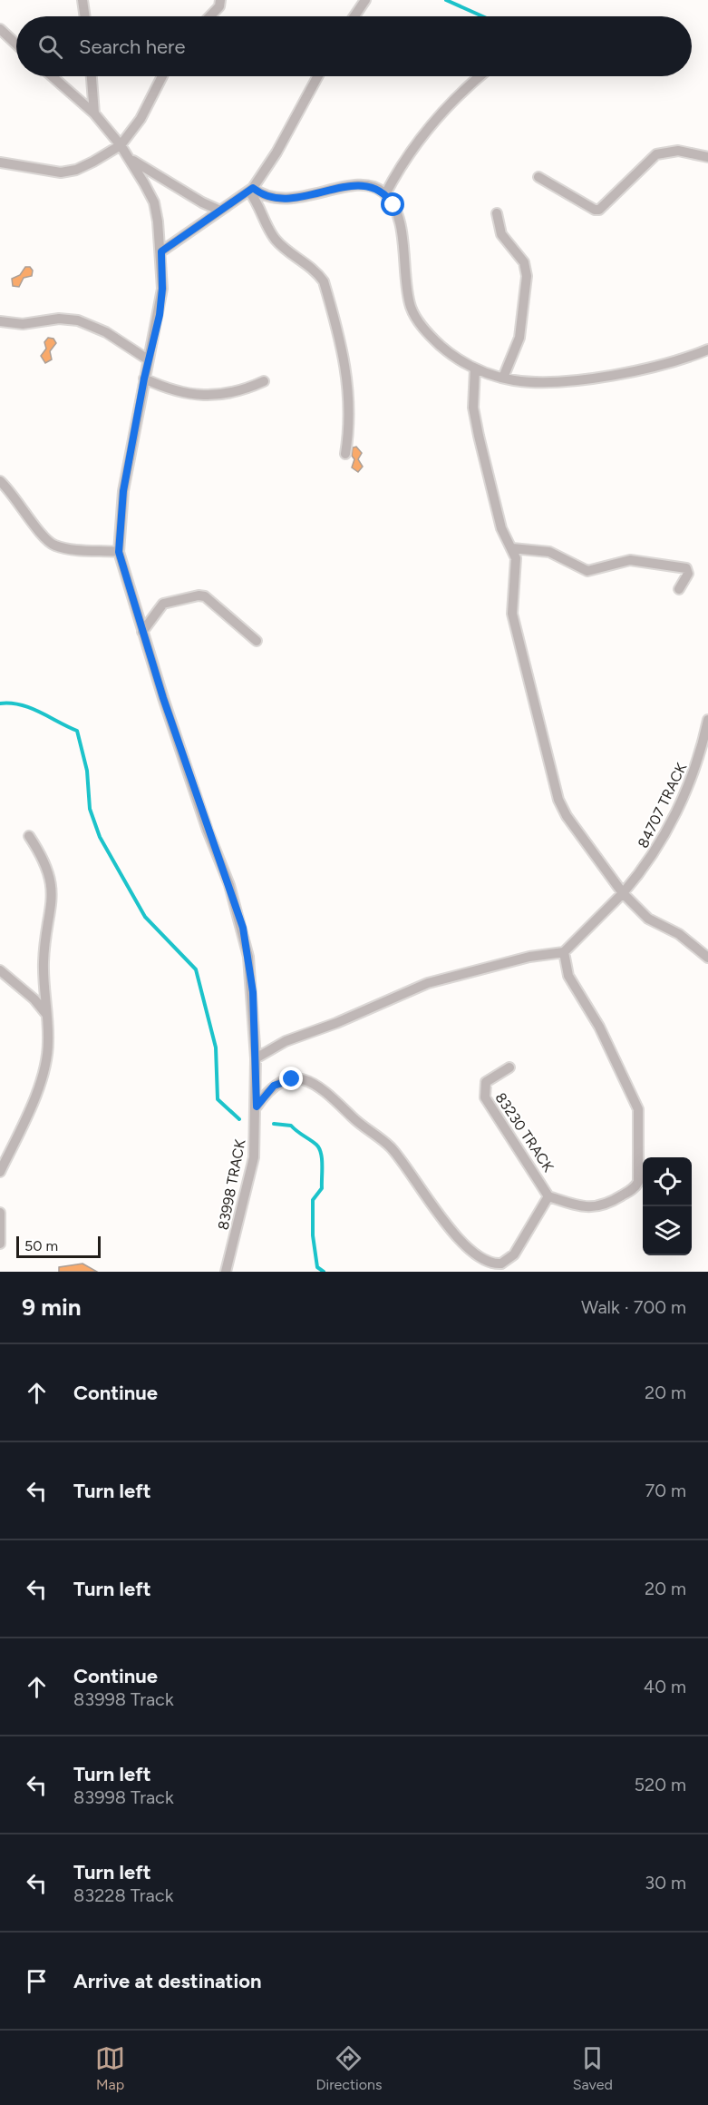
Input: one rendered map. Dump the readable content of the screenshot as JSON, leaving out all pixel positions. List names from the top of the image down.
{
  "streets": {
    "street": ["84707 TRACK", "83230 TRACK", "83998 TRACK"]
  },
  "scale_bar": "50 m",
  "page": {
    "search": "Search here",
    "scale": "50 m",
    "heading": ["9 min", "Walk · 700 m"],
    "list": [
      ["Continue", "20 m"],
      ["Turn left", "70 m"],
      ["Turn left", "20 m"],
      ["Continue", "83998 Track", "40 m"],
      ["Turn left", "83998 Track", "520 m"],
      ["Turn left", "83228 Track", "30 m"],
      "Arrive at destination"
    ],
    "nav": ["Map", "Directions", "Saved"]
  }
}
